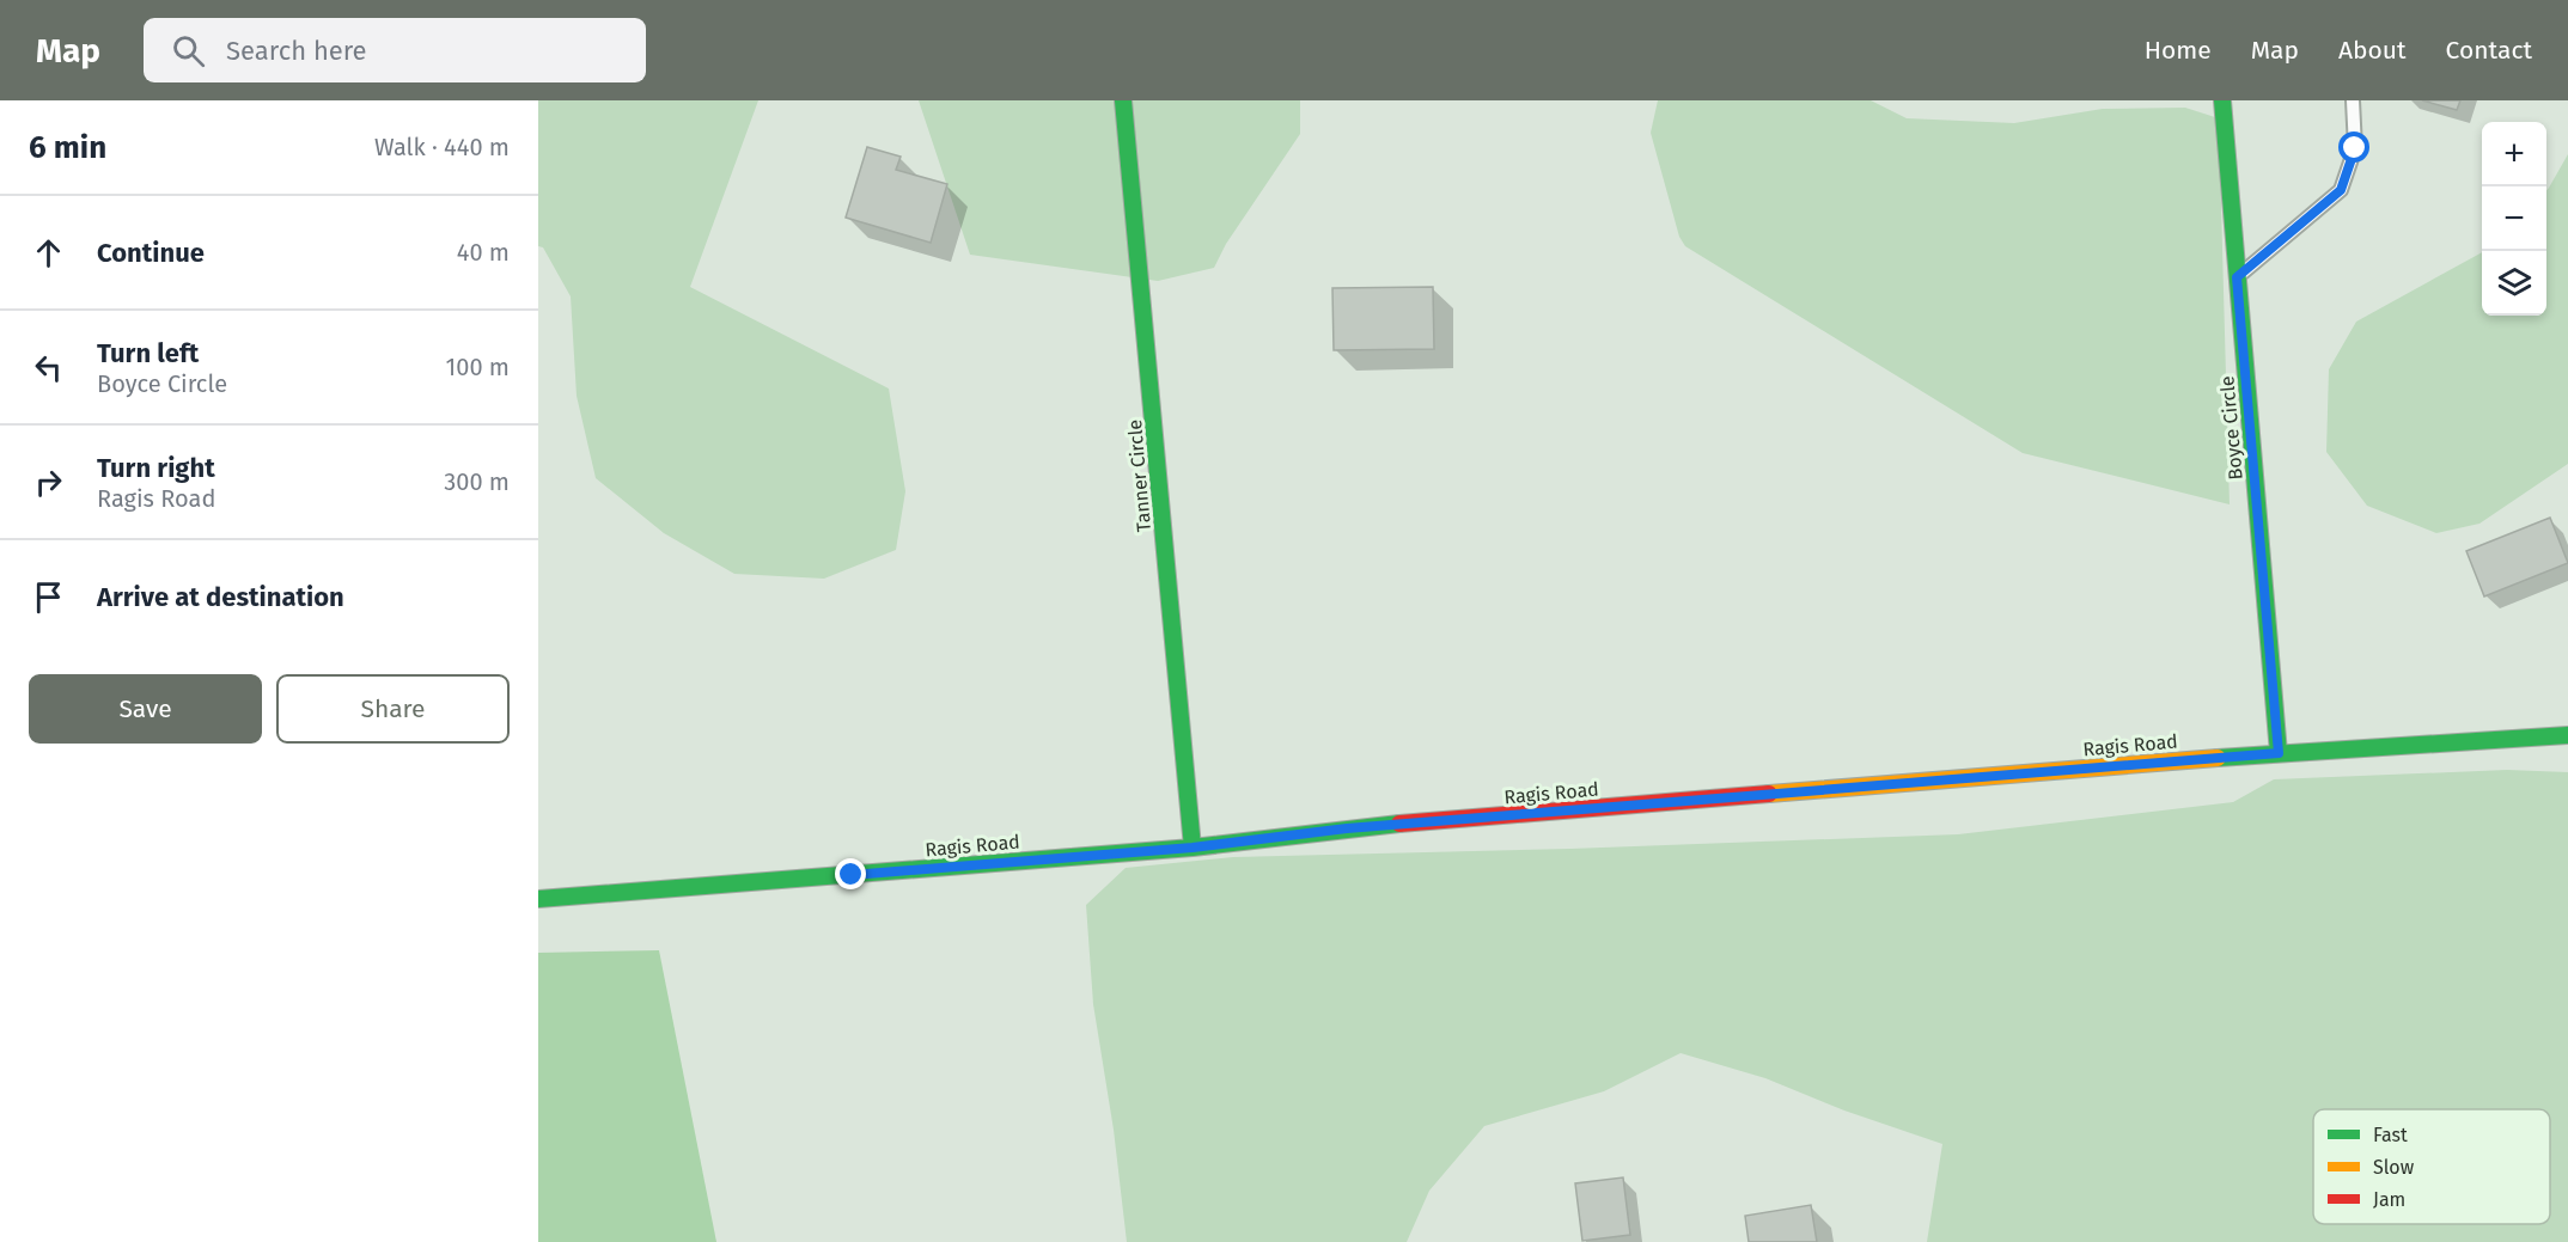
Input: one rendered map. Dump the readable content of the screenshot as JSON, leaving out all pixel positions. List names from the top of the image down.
{
  "streets": {
    "street": ["Boyce Circle", "Tanner Circle", "Ragis Road"]
  },
  "crossings": [
    ["Boyce Circle", "Ragis Road"],
    ["Tanner Circle", "Ragis Road"]
  ],
  "legend": ["Fast", "Slow", "Jam"],
  "page": {
    "header": "Map",
    "search": "Search here",
    "nav": [
      "Home",
      "Map",
      "About",
      "Contact"
    ],
    "heading": ["6 min", "Walk · 440 m"],
    "map_buttons": ["+", "−"],
    "list": [
      ["Continue", "40 m"],
      ["Turn left", "Boyce Circle", "100 m"],
      ["Turn right", "Ragis Road", "300 m"],
      "Arrive at destination"
    ],
    "buttons": ["Save", "Share"]
  }
}
